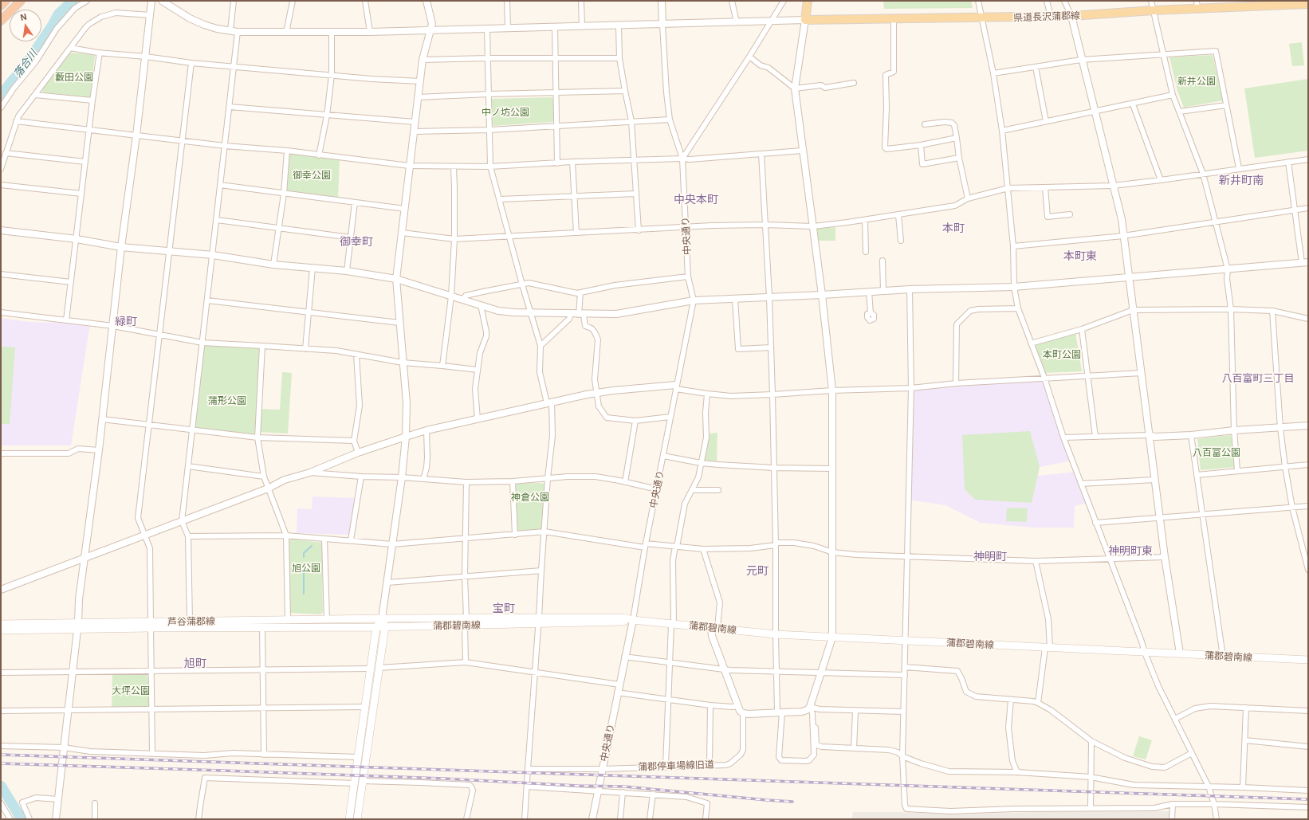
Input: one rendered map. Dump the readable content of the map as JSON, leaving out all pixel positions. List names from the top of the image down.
{
  "streets": {
    "main road": ["県道長沢蒲郡線", "芦谷蒲郡線", "蒲郡碧南線"],
    "street": ["中央通り", "蒲郡停車場線旧道"]
  },
  "crossings": [
    ["中央通り", "蒲郡碧南線"],
    ["中央通り", "蒲郡停車場線旧道"],
    ["芦谷蒲郡線", "蒲郡碧南線"]
  ],
  "districts": [
    "新井町南",
    "中央本町",
    "本町",
    "御幸町",
    "本町東",
    "緑町",
    "八百富町三丁目",
    "神明町東",
    "神明町",
    "元町",
    "宝町",
    "旭町"
  ],
  "water": ["落合川"],
  "parks": [
    "藪田公園",
    "新井公園",
    "中ノ坊公園",
    "御幸公園",
    "本町公園",
    "蒲形公園",
    "八百富公園",
    "神倉公園",
    "旭公園",
    "大坪公園"
  ],
  "north": "top"
}
